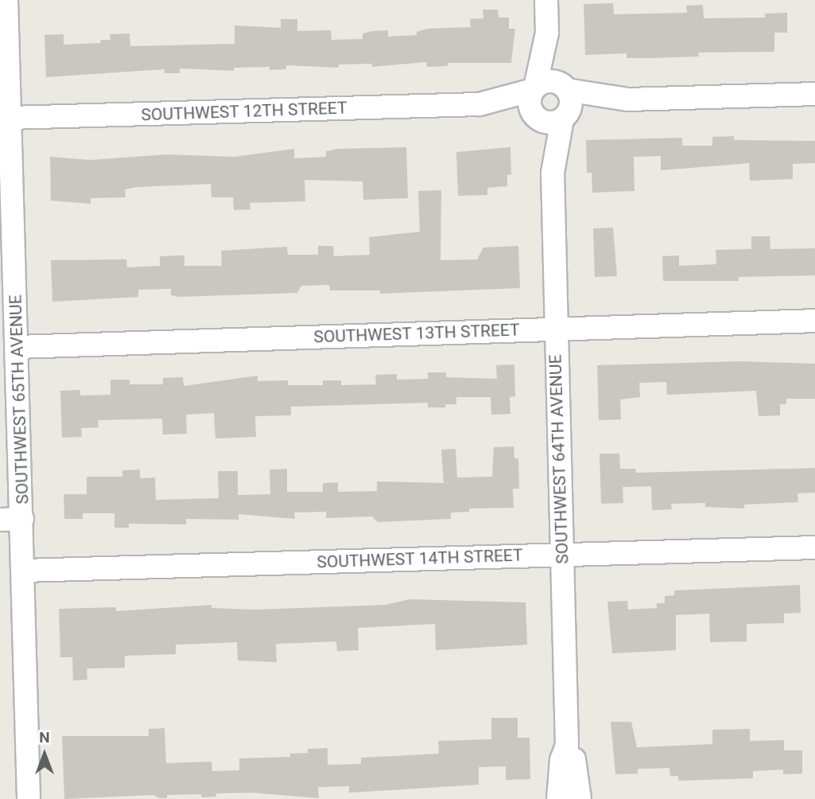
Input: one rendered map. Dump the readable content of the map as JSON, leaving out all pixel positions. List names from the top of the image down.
{
  "streets": {
    "street": [
      "SOUTHWEST 12TH STREET",
      "SOUTHWEST 13TH STREET",
      "SOUTHWEST 65TH AVENUE",
      "SOUTHWEST 64TH AVENUE",
      "SOUTHWEST 14TH STREET"
    ]
  },
  "crossings": [
    ["SOUTHWEST 12TH STREET", "SOUTHWEST 65TH AVENUE"],
    ["SOUTHWEST 12TH STREET", "SOUTHWEST 64TH AVENUE"],
    ["SOUTHWEST 13TH STREET", "SOUTHWEST 65TH AVENUE"],
    ["SOUTHWEST 13TH STREET", "SOUTHWEST 64TH AVENUE"],
    ["SOUTHWEST 65TH AVENUE", "SOUTHWEST 14TH STREET"],
    ["SOUTHWEST 64TH AVENUE", "SOUTHWEST 14TH STREET"]
  ],
  "north": "top"
}
